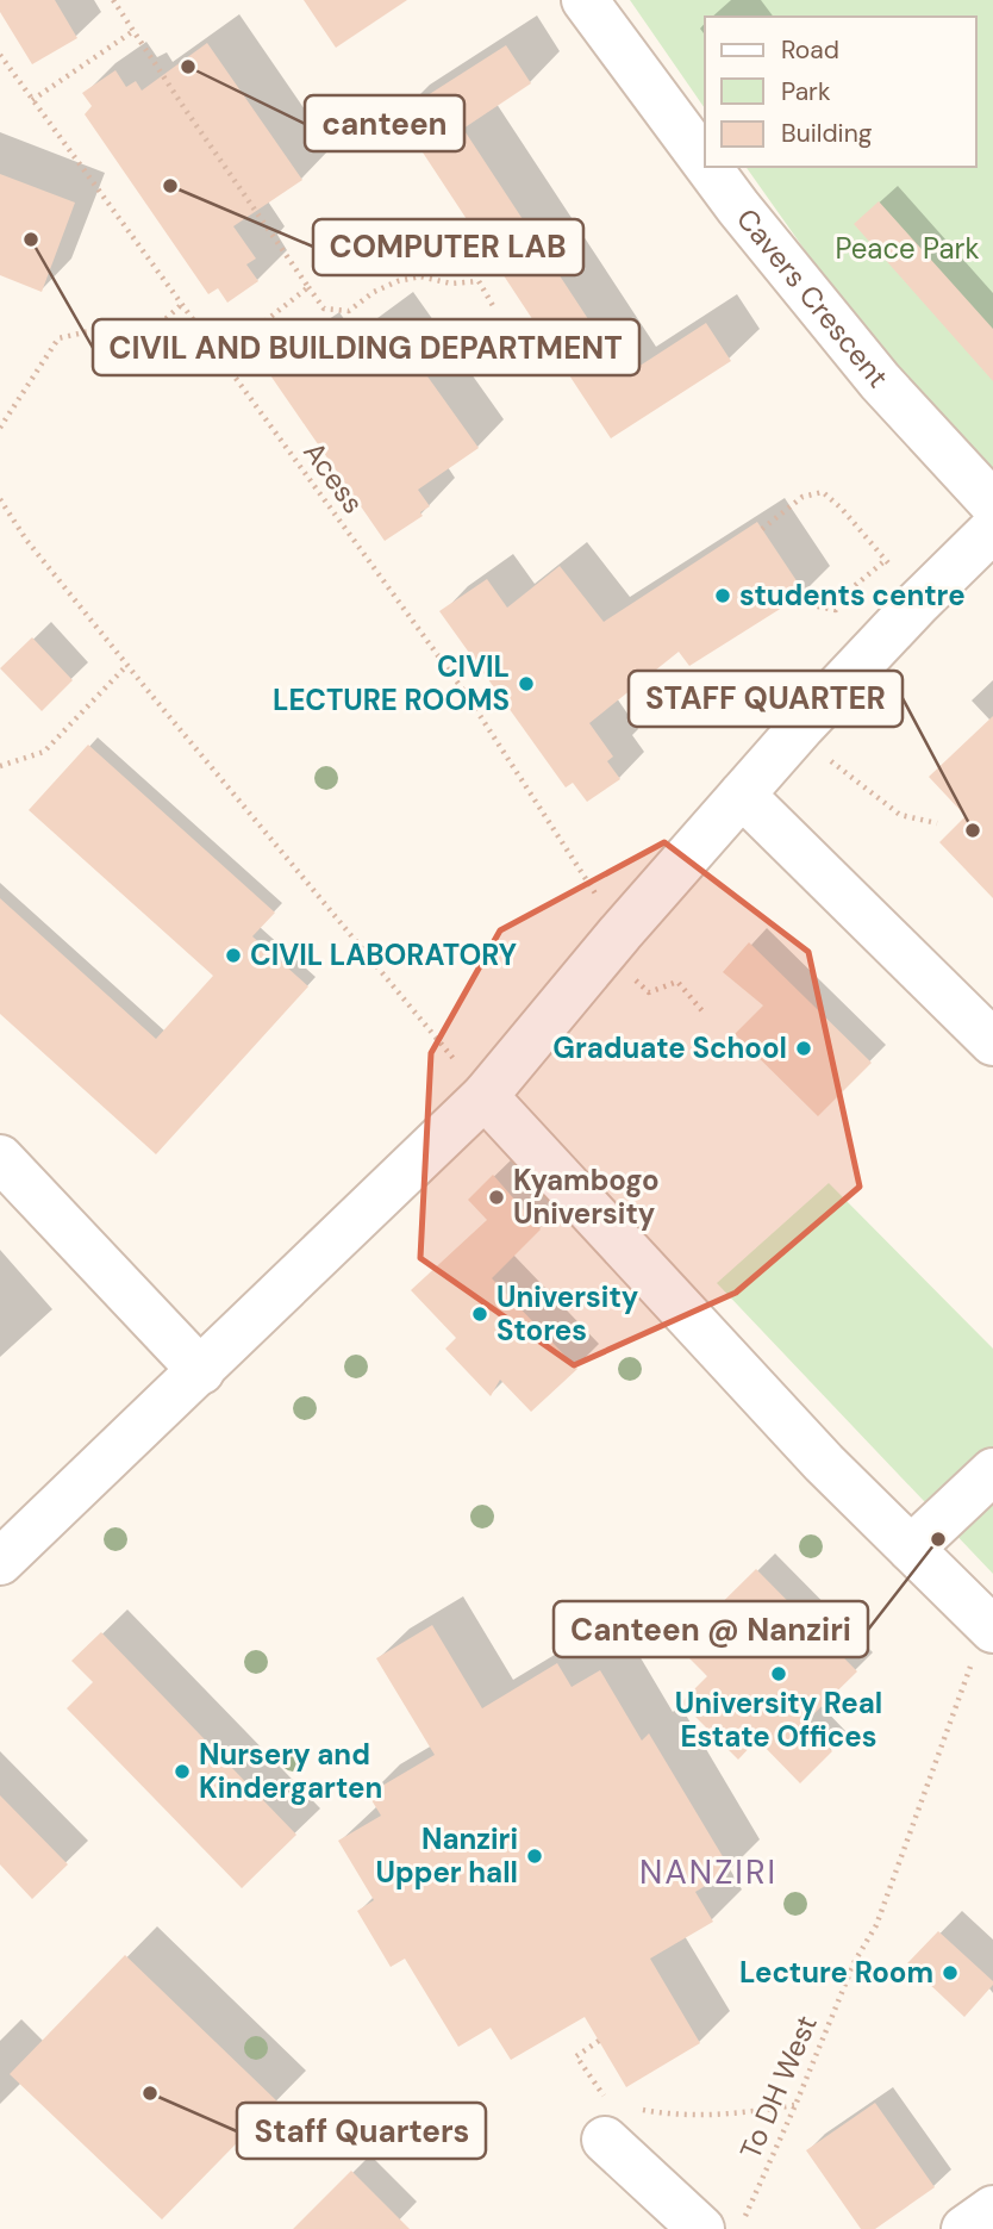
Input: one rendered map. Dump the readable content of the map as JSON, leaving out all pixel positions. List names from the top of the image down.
{
  "streets": {
    "street": ["Cavers Crescent"],
    "path": ["Acess", "To DH West"]
  },
  "districts": ["NANZIRI"],
  "parks": ["Peace Park"],
  "places": [
    "canteen",
    "COMPUTER LAB",
    "CIVIL AND BUILDING DEPARTMENT",
    "students centre",
    "CIVIL LECTURE ROOMS",
    "STAFF QUARTER",
    "CIVIL LABORATORY",
    "Graduate School",
    "Kyambogo University",
    "University Stores",
    "Canteen @ Nanziri",
    "University Real Estate Offices",
    "Nursery and Kindergarten",
    "Nanziri Upper hall",
    "Lecture Room",
    "Staff Quarters"
  ],
  "legend": ["Road", "Park", "Building"]
}
